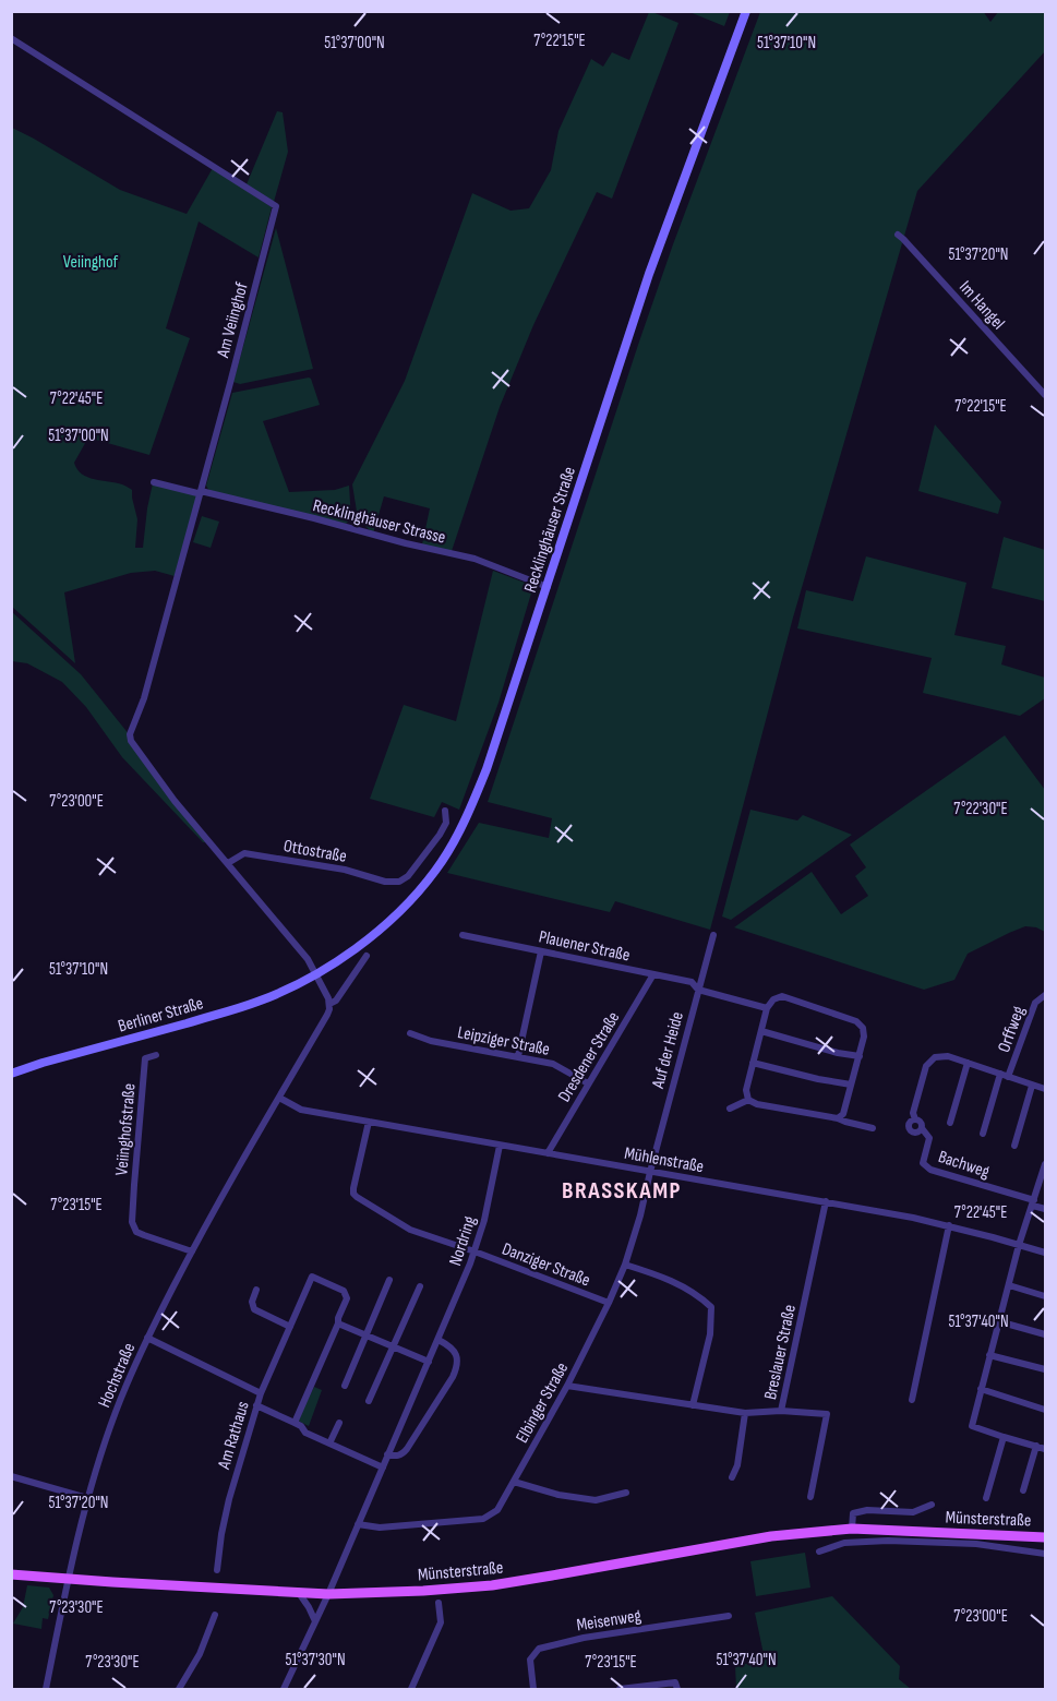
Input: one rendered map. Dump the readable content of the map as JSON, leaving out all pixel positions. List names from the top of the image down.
{
  "streets": {
    "main road": ["Recklinghäuser Straße", "Berliner Straße", "Münsterstraße"],
    "street": [
      "Im Hangel",
      "Am Veiinghof",
      "Recklinghäuser Strasse",
      "Ottostraße",
      "Plauener Straße",
      "Orffweg",
      "Leipziger Straße",
      "Auf der Heide",
      "Dresdener Straße",
      "Veiinghofstraße",
      "Mühlenstraße",
      "Bachweg",
      "Nordring",
      "Danziger Straße",
      "Breslauer Straße",
      "Hochstraße",
      "Elbinger Straße",
      "Am Rathaus",
      "Meisenweg"
    ]
  },
  "crossings": [
    ["Am Veiinghof", "Recklinghäuser Strasse"],
    ["Am Veiinghof", "Ottostraße"],
    ["Recklinghäuser Strasse", "Recklinghäuser Straße"],
    ["Recklinghäuser Straße", "Berliner Straße"],
    ["Plauener Straße", "Auf der Heide"],
    ["Plauener Straße", "Dresdener Straße"],
    ["Leipziger Straße", "Dresdener Straße"],
    ["Auf der Heide", "Mühlenstraße"],
    ["Auf der Heide", "Elbinger Straße"],
    ["Dresdener Straße", "Mühlenstraße"],
    ["Veiinghofstraße", "Hochstraße"],
    ["Mühlenstraße", "Nordring"],
    ["Mühlenstraße", "Danziger Straße"],
    ["Mühlenstraße", "Breslauer Straße"],
    ["Mühlenstraße", "Hochstraße"],
    ["Mühlenstraße", "Elbinger Straße"],
    ["Nordring", "Danziger Straße"],
    ["Nordring", "Elbinger Straße"],
    ["Nordring", "Münsterstraße"],
    ["Danziger Straße", "Elbinger Straße"],
    ["Breslauer Straße", "Elbinger Straße"],
    ["Hochstraße", "Am Rathaus"],
    ["Hochstraße", "Münsterstraße"]
  ],
  "districts": ["BRASSKAMP"],
  "parks": ["Veiinghof"],
  "coordinates": [
    "7°22'15\"E",
    "51°37'00\"N",
    "51°37'10\"N",
    "51°37'20\"N",
    "7°22'45\"E",
    "7°23'00\"E",
    "7°22'30\"E",
    "7°23'15\"E",
    "51°37'40\"N",
    "7°23'30\"E",
    "51°37'30\"N"
  ]
}
